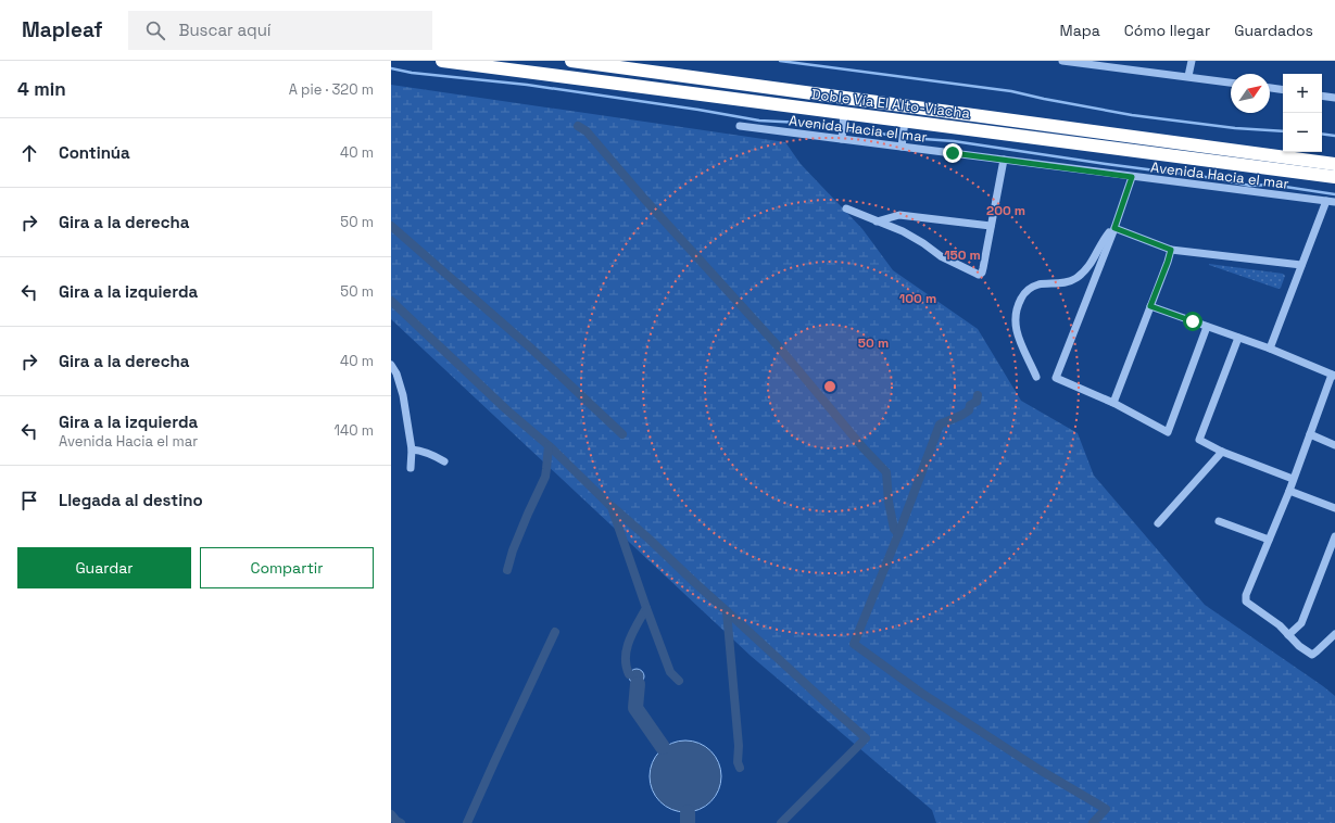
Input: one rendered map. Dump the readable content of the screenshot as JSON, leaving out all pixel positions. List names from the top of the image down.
{
  "streets": {
    "highway": ["Doble Vía El Alto-Viacha"],
    "street": ["Avenida Hacia el mar"]
  },
  "north": "top right",
  "page": {
    "header": "Mapleaf",
    "search": "Buscar aquí",
    "nav": ["Mapa", "Cómo llegar", "Guardados"],
    "heading": ["4 min", "A pie · 320 m"],
    "map_buttons": ["+", "−"],
    "list": [
      ["Continúa", "40 m"],
      ["Gira a la derecha", "50 m"],
      ["Gira a la izquierda", "50 m"],
      ["Gira a la derecha", "40 m"],
      ["Gira a la izquierda", "Avenida Hacia el mar", "140 m"],
      "Llegada al destino"
    ],
    "buttons": ["Guardar", "Compartir"]
  },
  "rings": [
    "200 m",
    "150 m",
    "100 m",
    "50 m"
  ]
}
